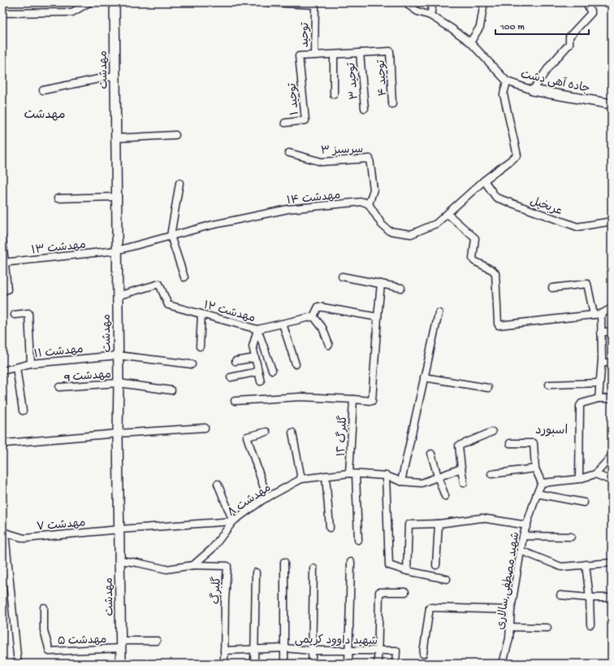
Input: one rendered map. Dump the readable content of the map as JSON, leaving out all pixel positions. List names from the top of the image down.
{
  "streets": {
    "street": [
      "توحید",
      "مهدشت",
      "توحید ۴",
      "جاده آهی دشت",
      "توحید ۳",
      "توحید ۱",
      "سرسبز ۳",
      "مهدشت ۱۴",
      "عربخیل",
      "مهدشت ۱۳",
      "مهدشت ۱۲",
      "مهدشت ۱۱",
      "مهدشت 9",
      "گلبرگ ١٢",
      "مهدشت ۸",
      "مهدشت ۷",
      "شهید مصطفی سالاری",
      "گلبرگ",
      "مهدشت ۵",
      "شهید داوود کریمی"
    ]
  },
  "crossings": [
    ["توحید", "توحید ۴"],
    ["توحید", "توحید ۳"],
    ["توحید", "توحید ۱"],
    ["مهدشت", "مهدشت ۱۴"],
    ["مهدشت", "مهدشت ۱۳"],
    ["مهدشت", "مهدشت ۱۲"],
    ["مهدشت", "مهدشت ۱۱"],
    ["مهدشت", "مهدشت 9"],
    ["مهدشت", "مهدشت ۷"],
    ["مهدشت", "مهدشت ۵"],
    ["سرسبز ۳", "مهدشت ۱۴"],
    ["مهدشت ۱۴", "مهدشت ۱۳"],
    ["گلبرگ ١٢", "مهدشت ۸"],
    ["مهدشت ۸", "مهدشت ۷"],
    ["مهدشت ۸", "گلبرگ"],
    ["گلبرگ", "شهید داوود کریمی"]
  ],
  "districts": ["مهدشت", "اسبورد"],
  "scale_bar": "100 m"
}
